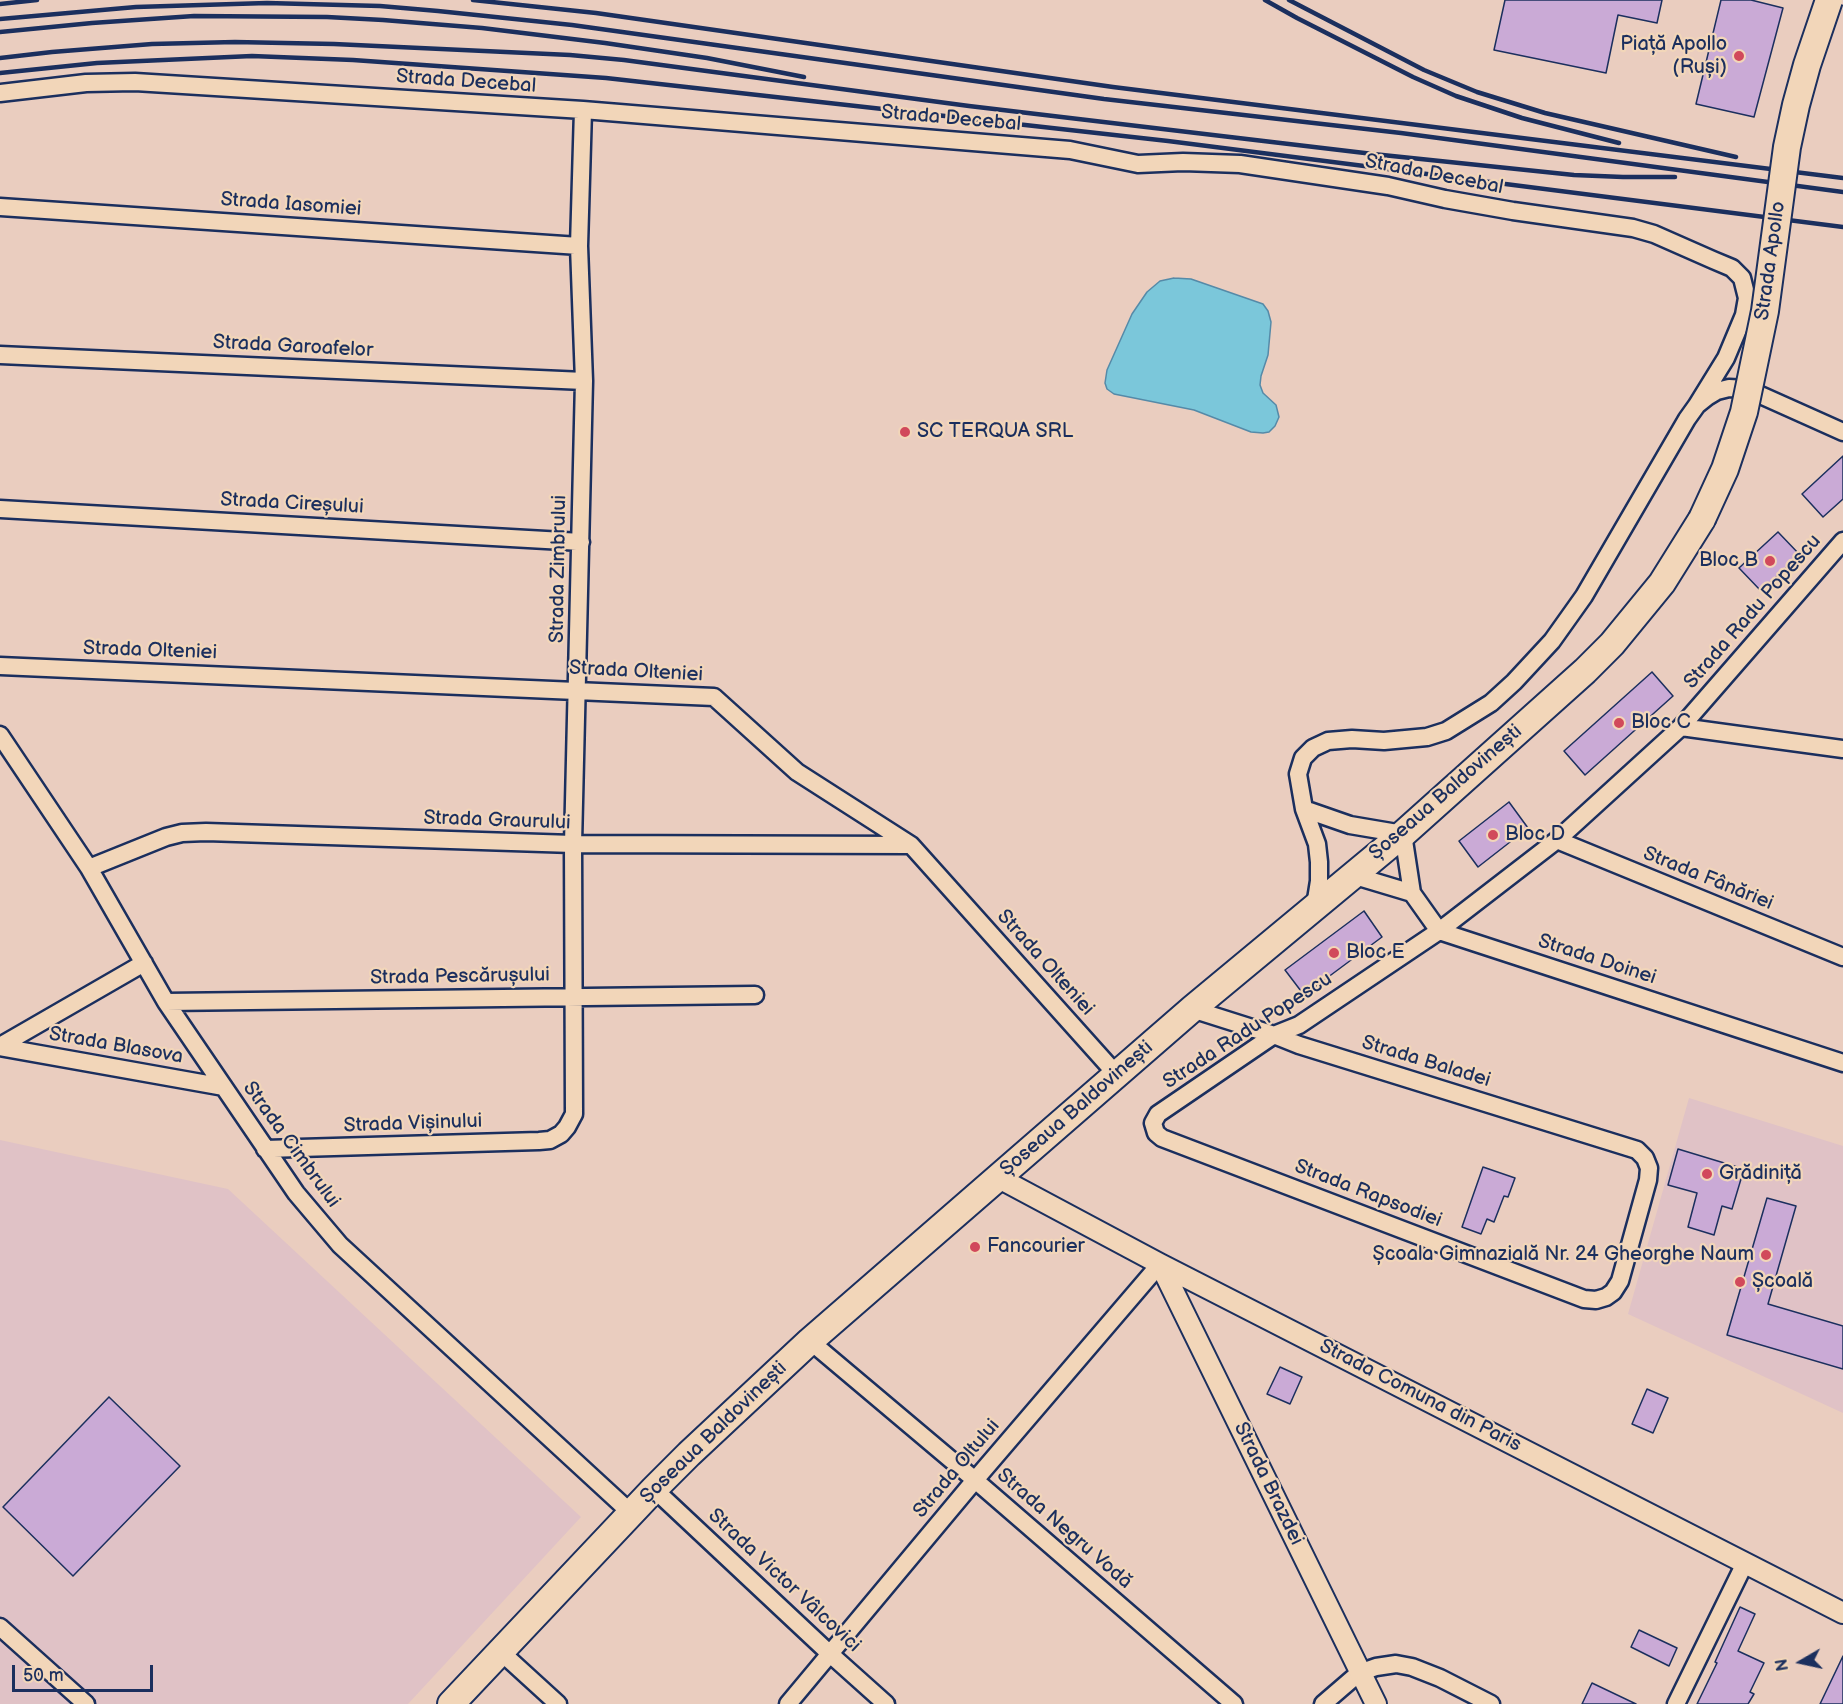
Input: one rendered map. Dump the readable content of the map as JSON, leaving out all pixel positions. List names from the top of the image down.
{
  "streets": {
    "main road": ["Strada Apollo", "Șoseaua Baldovinești"],
    "street": [
      "Strada Decebal",
      "Strada Iasomiei",
      "Strada Garoafelor",
      "Strada Cireșului",
      "Strada Zimbrului",
      "Strada Radu Popescu",
      "Strada Olteniei",
      "Strada Graurului",
      "Strada Fânăriei",
      "Strada Doinei",
      "Strada Pescărușului",
      "Strada Blasova",
      "Strada Baladei",
      "Strada Vișinului",
      "Strada Cimbrului",
      "Strada Rapsodiei",
      "Strada Comuna din Paris",
      "Strada Oltului",
      "Strada Brazdei",
      "Strada Negru Vodă",
      "Strada Victor Vâlcovici"
    ]
  },
  "crossings": [
    ["Strada Decebal", "Strada Zimbrului"],
    ["Strada Decebal", "Șoseaua Baldovinești"],
    ["Strada Iasomiei", "Strada Zimbrului"],
    ["Strada Apollo", "Șoseaua Baldovinești"],
    ["Strada Garoafelor", "Strada Zimbrului"],
    ["Strada Cireșului", "Strada Zimbrului"],
    ["Strada Zimbrului", "Strada Olteniei"],
    ["Strada Zimbrului", "Strada Graurului"],
    ["Strada Zimbrului", "Strada Pescărușului"],
    ["Strada Zimbrului", "Strada Vișinului"],
    ["Strada Radu Popescu", "Strada Fânăriei"],
    ["Strada Radu Popescu", "Strada Doinei"],
    ["Strada Radu Popescu", "Strada Baladei"],
    ["Strada Radu Popescu", "Strada Rapsodiei"],
    ["Strada Olteniei", "Șoseaua Baldovinești"],
    ["Strada Olteniei", "Strada Graurului"],
    ["Șoseaua Baldovinești", "Strada Baladei"],
    ["Șoseaua Baldovinești", "Strada Cimbrului"],
    ["Șoseaua Baldovinești", "Strada Comuna din Paris"],
    ["Șoseaua Baldovinești", "Strada Negru Vodă"],
    ["Șoseaua Baldovinești", "Strada Victor Vâlcovici"],
    ["Strada Graurului", "Strada Cimbrului"],
    ["Strada Pescărușului", "Strada Cimbrului"],
    ["Strada Blasova", "Strada Cimbrului"],
    ["Strada Baladei", "Strada Rapsodiei"],
    ["Strada Vișinului", "Strada Cimbrului"],
    ["Strada Comuna din Paris", "Strada Oltului"],
    ["Strada Comuna din Paris", "Strada Brazdei"],
    ["Strada Oltului", "Strada Brazdei"],
    ["Strada Oltului", "Strada Negru Vodă"],
    ["Strada Oltului", "Strada Victor Vâlcovici"]
  ],
  "places": [
    "Piață Apollo (Ruși)",
    "SC TERQUA SRL",
    "Bloc B",
    "Bloc C",
    "Bloc D",
    "Bloc E",
    "Grădiniță",
    "Fancourier",
    "Școala Gimnazială Nr. 24 Gheorghe Naum",
    "Școală"
  ],
  "scale_bar": "50 m",
  "north": "left"
}
